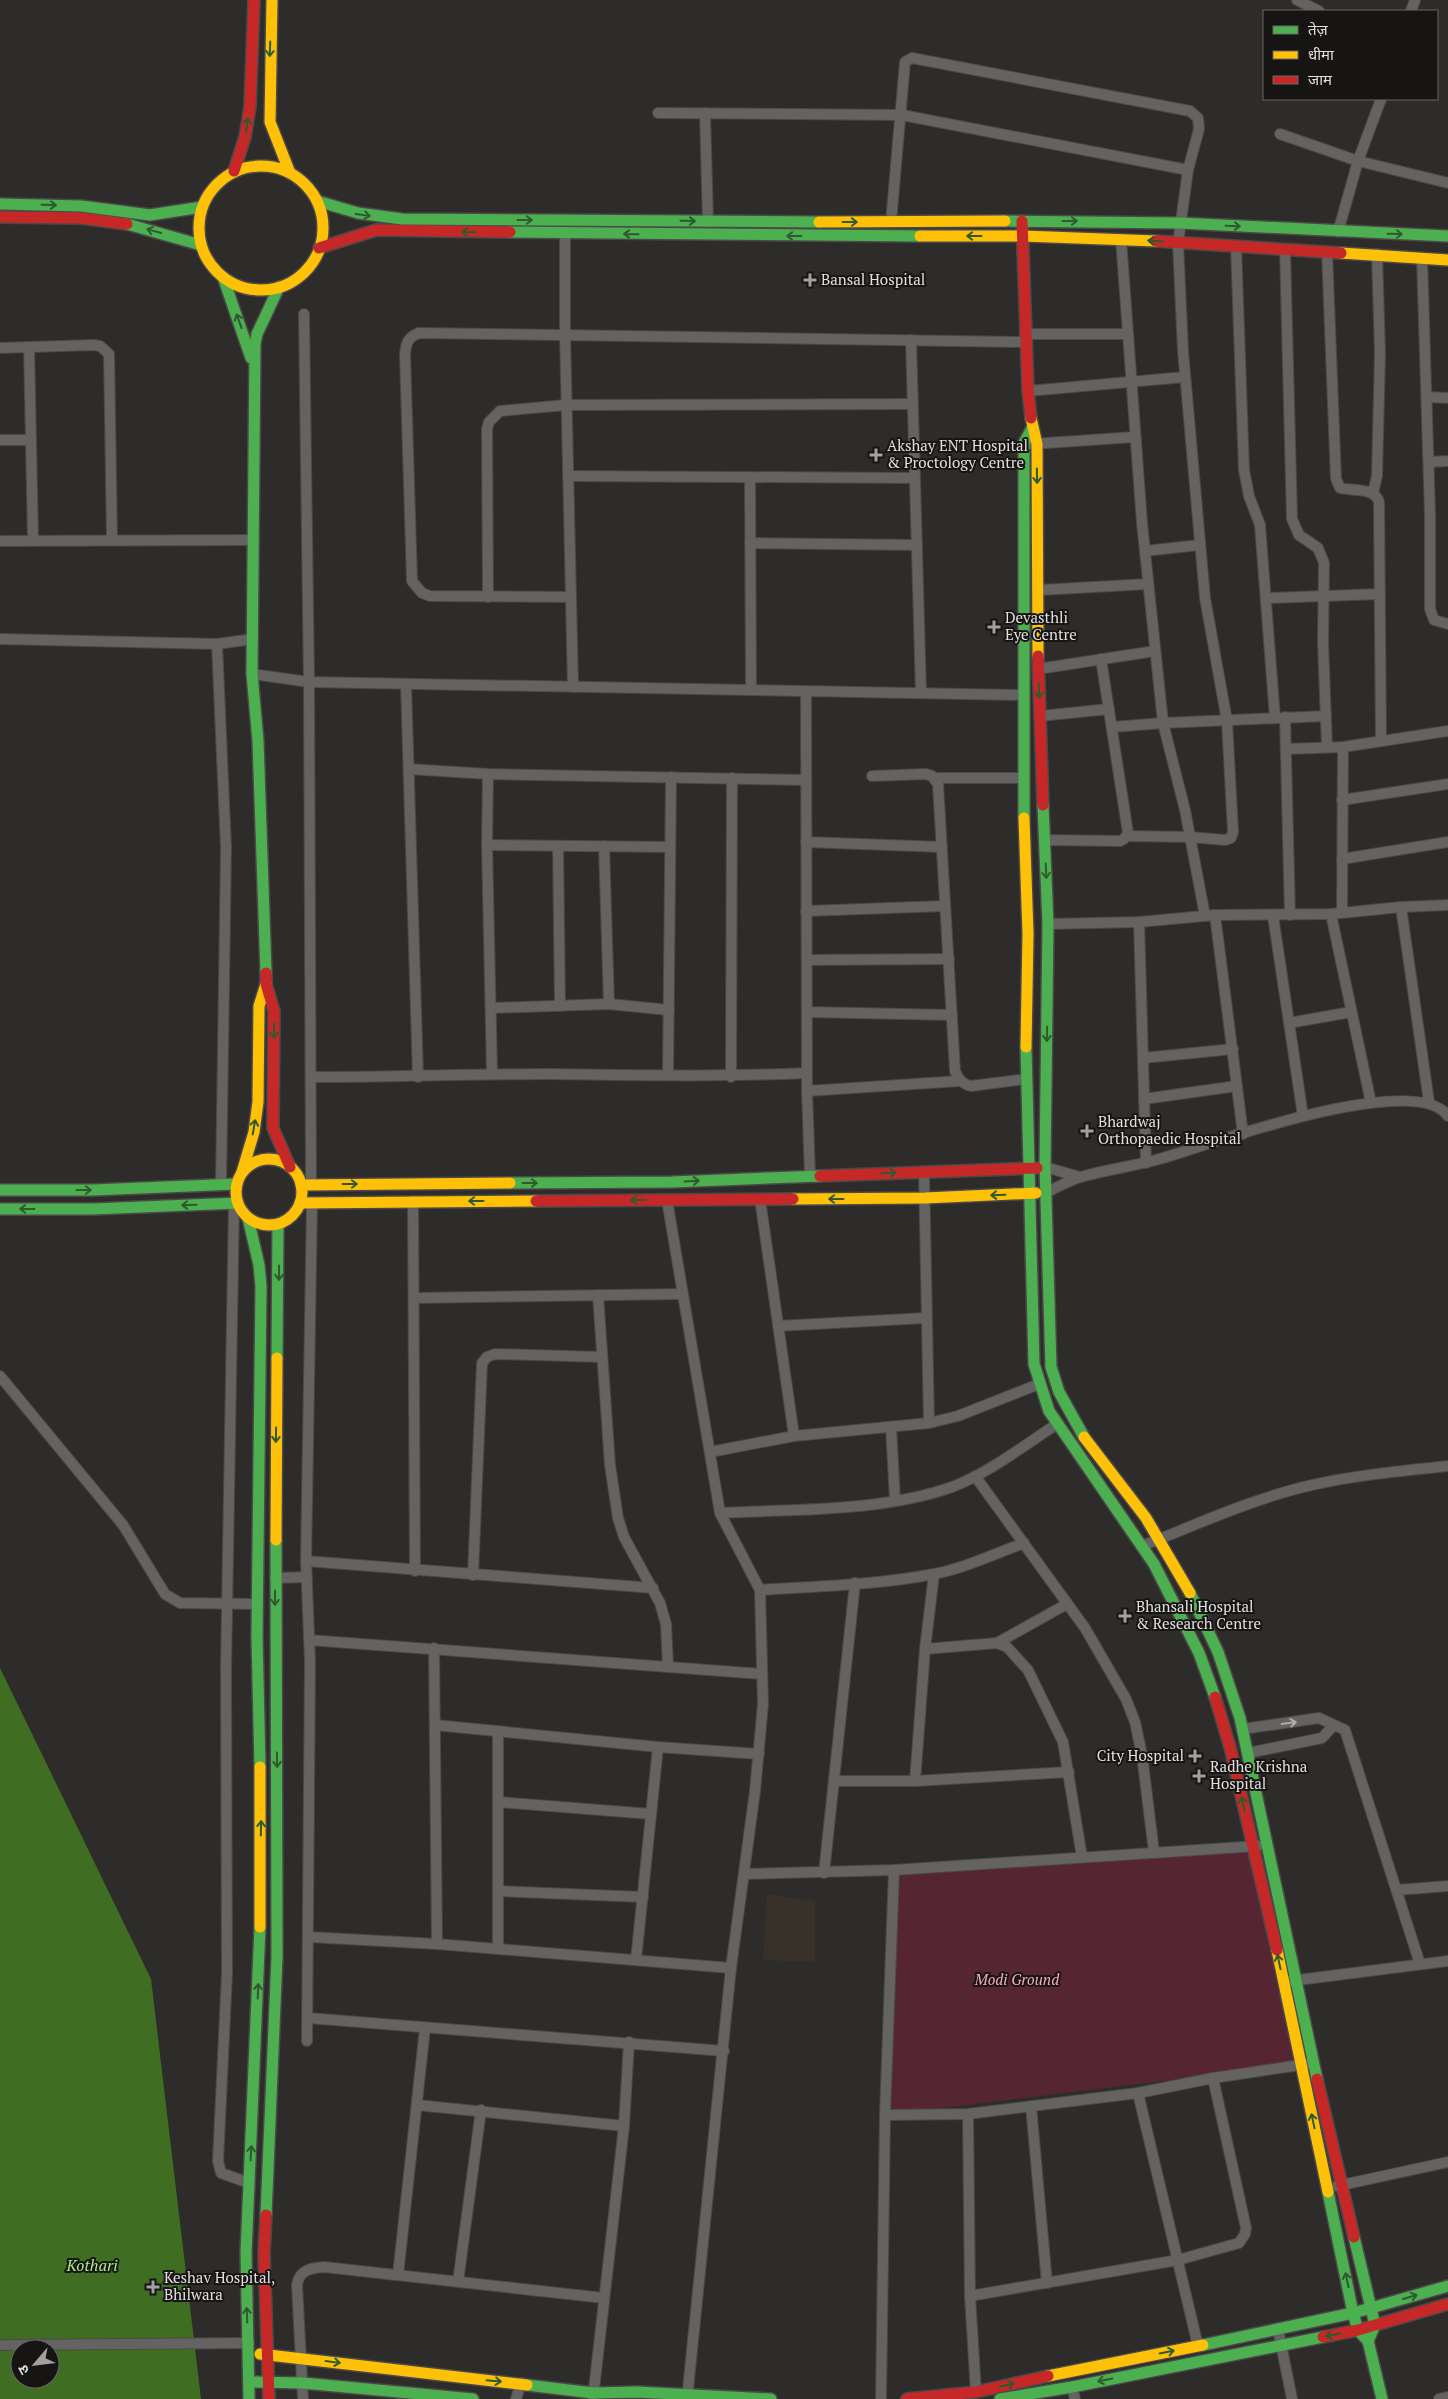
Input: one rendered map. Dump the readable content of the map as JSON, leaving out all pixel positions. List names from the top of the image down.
{
  "water": ["Kothari"],
  "parks": ["Modi Ground"],
  "places": {
    "health": [
      "Bansal Hospital",
      "Akshay ENT Hospital & Proctology Centre",
      "Devasthli Eye Centre",
      "Bhardwaj Orthopaedic Hospital",
      "Bhansali Hospital & Research Centre",
      "City Hospital",
      "Radhe Krishna Hospital",
      "Keshav Hospital, Bhilwara"
    ]
  },
  "legend": ["तेज़", "धीमा", "जाम"],
  "north": "bottom left"
}
